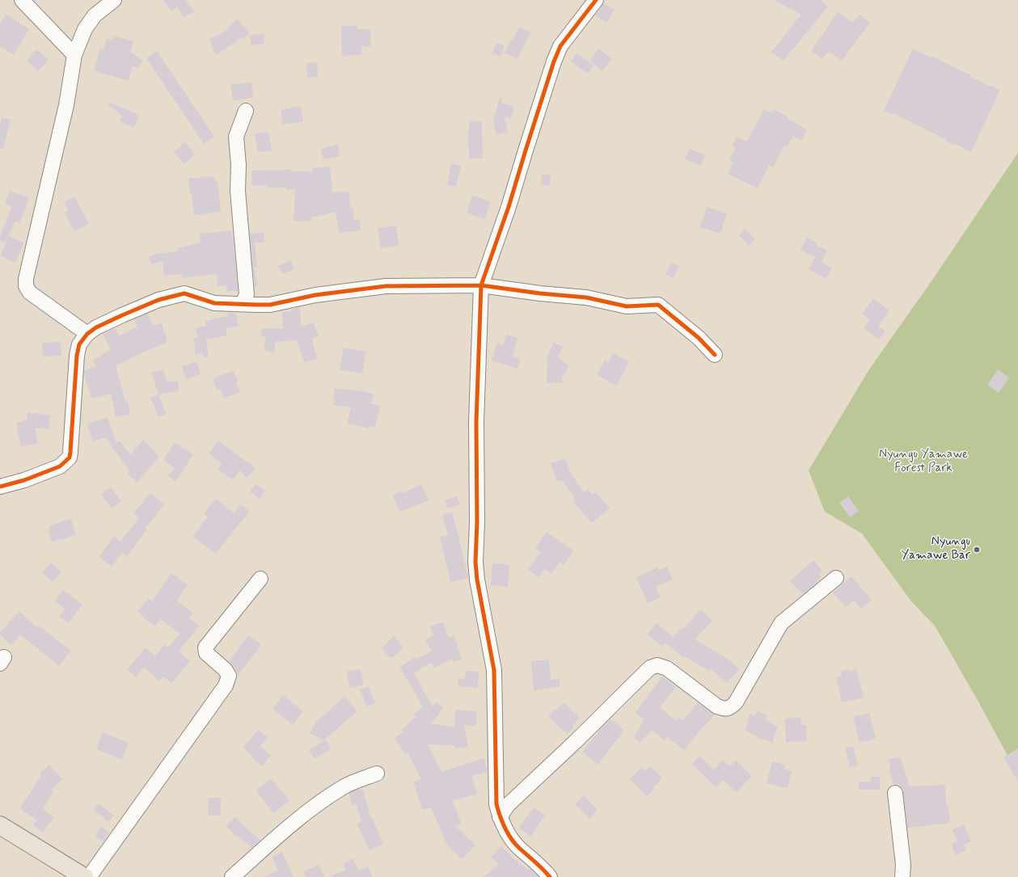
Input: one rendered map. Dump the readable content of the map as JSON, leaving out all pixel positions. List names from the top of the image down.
{
  "parks": ["Nyungu Yamawe Forest Park"],
  "places": ["Nyungu Yamawe Bar"]
}
